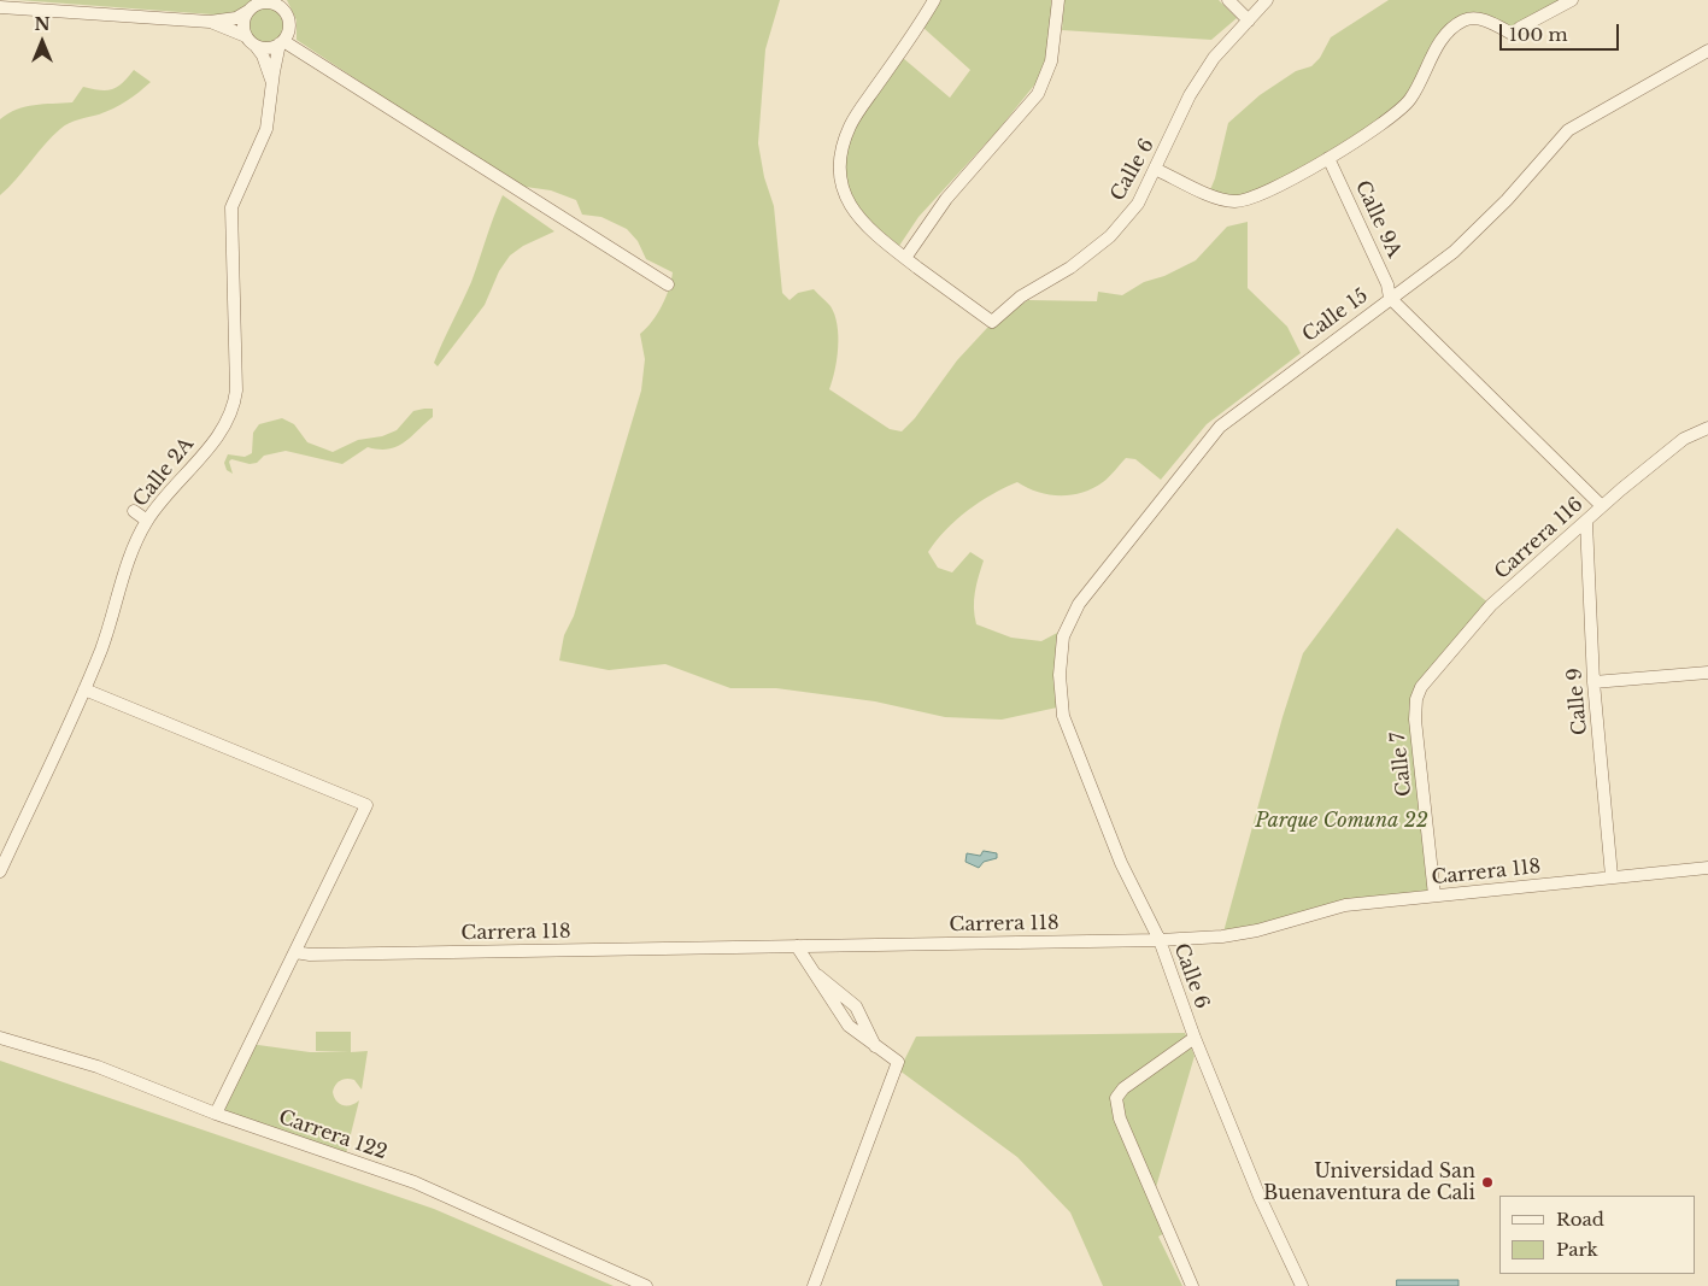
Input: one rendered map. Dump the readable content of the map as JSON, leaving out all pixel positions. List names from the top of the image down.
{
  "streets": {
    "street": [
      "Calle 6",
      "Calle 9A",
      "Calle 15",
      "Calle 2A",
      "Carrera 116",
      "Calle 9",
      "Calle 7",
      "Carrera 118",
      "Carrera 122"
    ]
  },
  "crossings": [
    ["Calle 6", "Calle 15"],
    ["Calle 6", "Carrera 118"],
    ["Calle 9A", "Calle 15"],
    ["Carrera 116", "Calle 9"],
    ["Carrera 116", "Calle 7"],
    ["Calle 9", "Carrera 118"],
    ["Calle 7", "Carrera 118"]
  ],
  "parks": ["Parque Comuna 22"],
  "places": ["Universidad San Buenaventura de Cali"],
  "legend": ["Road", "Park"],
  "scale_bar": "100 m",
  "north": "top"
}
